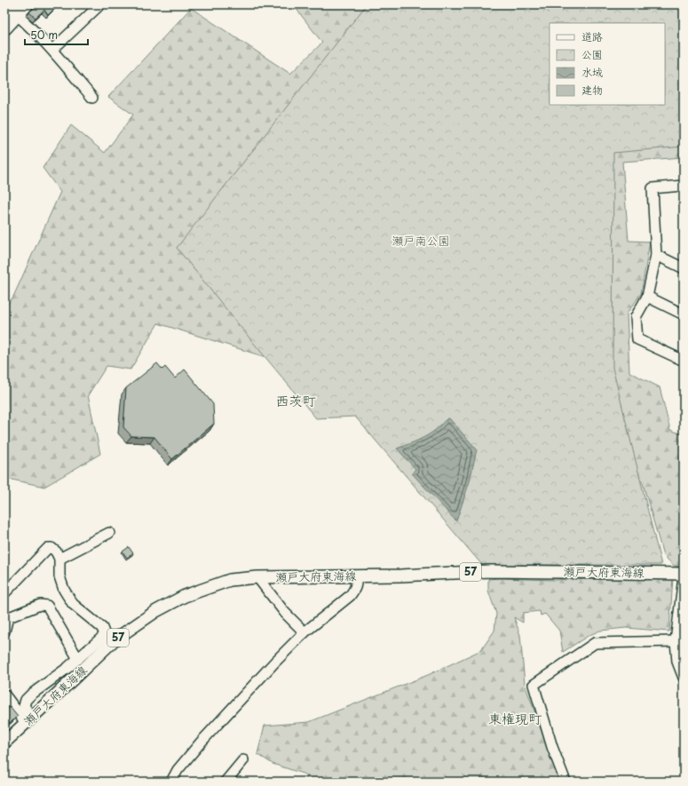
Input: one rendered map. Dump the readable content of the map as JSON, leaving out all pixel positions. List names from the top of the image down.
{
  "streets": {
    "main road": ["57", "瀬戸大府東海線"]
  },
  "districts": ["西茨町", "東権現町"],
  "parks": ["瀬戸南公園"],
  "legend": [
    "道路",
    "公園",
    "水域",
    "建物"
  ],
  "scale_bar": "50 m"
}
